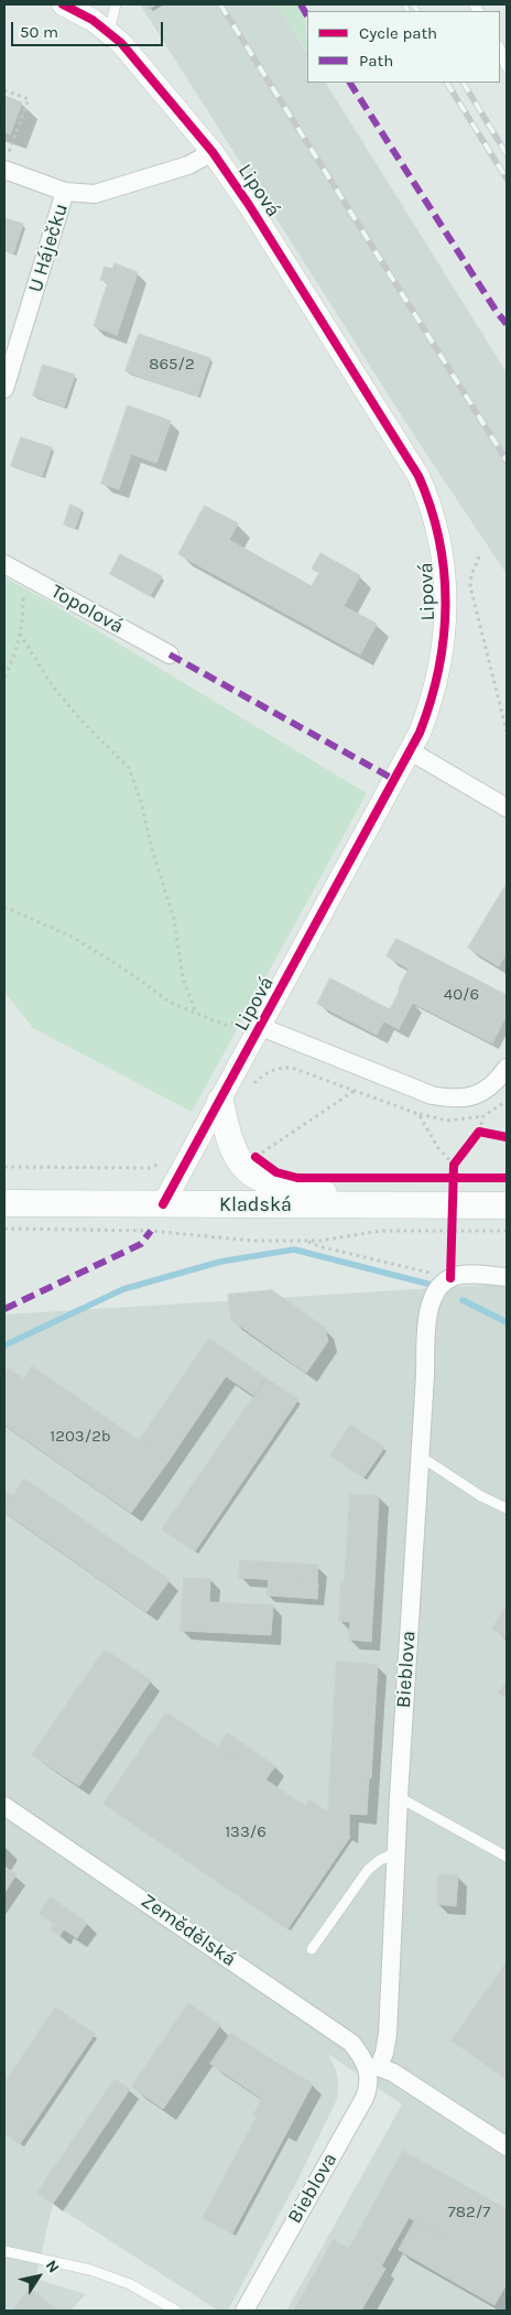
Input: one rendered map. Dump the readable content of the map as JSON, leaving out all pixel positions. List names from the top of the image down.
{
  "streets": {
    "main road": ["Kladská"],
    "street": [
      "Lipová",
      "U Háječku",
      "Topolová",
      "Bieblova",
      "Zemědělská"
    ]
  },
  "crossings": [
    ["Lipová", "U Háječku"],
    ["Lipová", "Kladská"],
    ["Bieblova", "Zemědělská"]
  ],
  "house_numbers": [
    "865/2",
    "40/6",
    "1203/2b",
    "133/6",
    "782/7"
  ],
  "legend": ["Cycle path", "Path"],
  "scale_bar": "50 m",
  "north": "top right"
}
